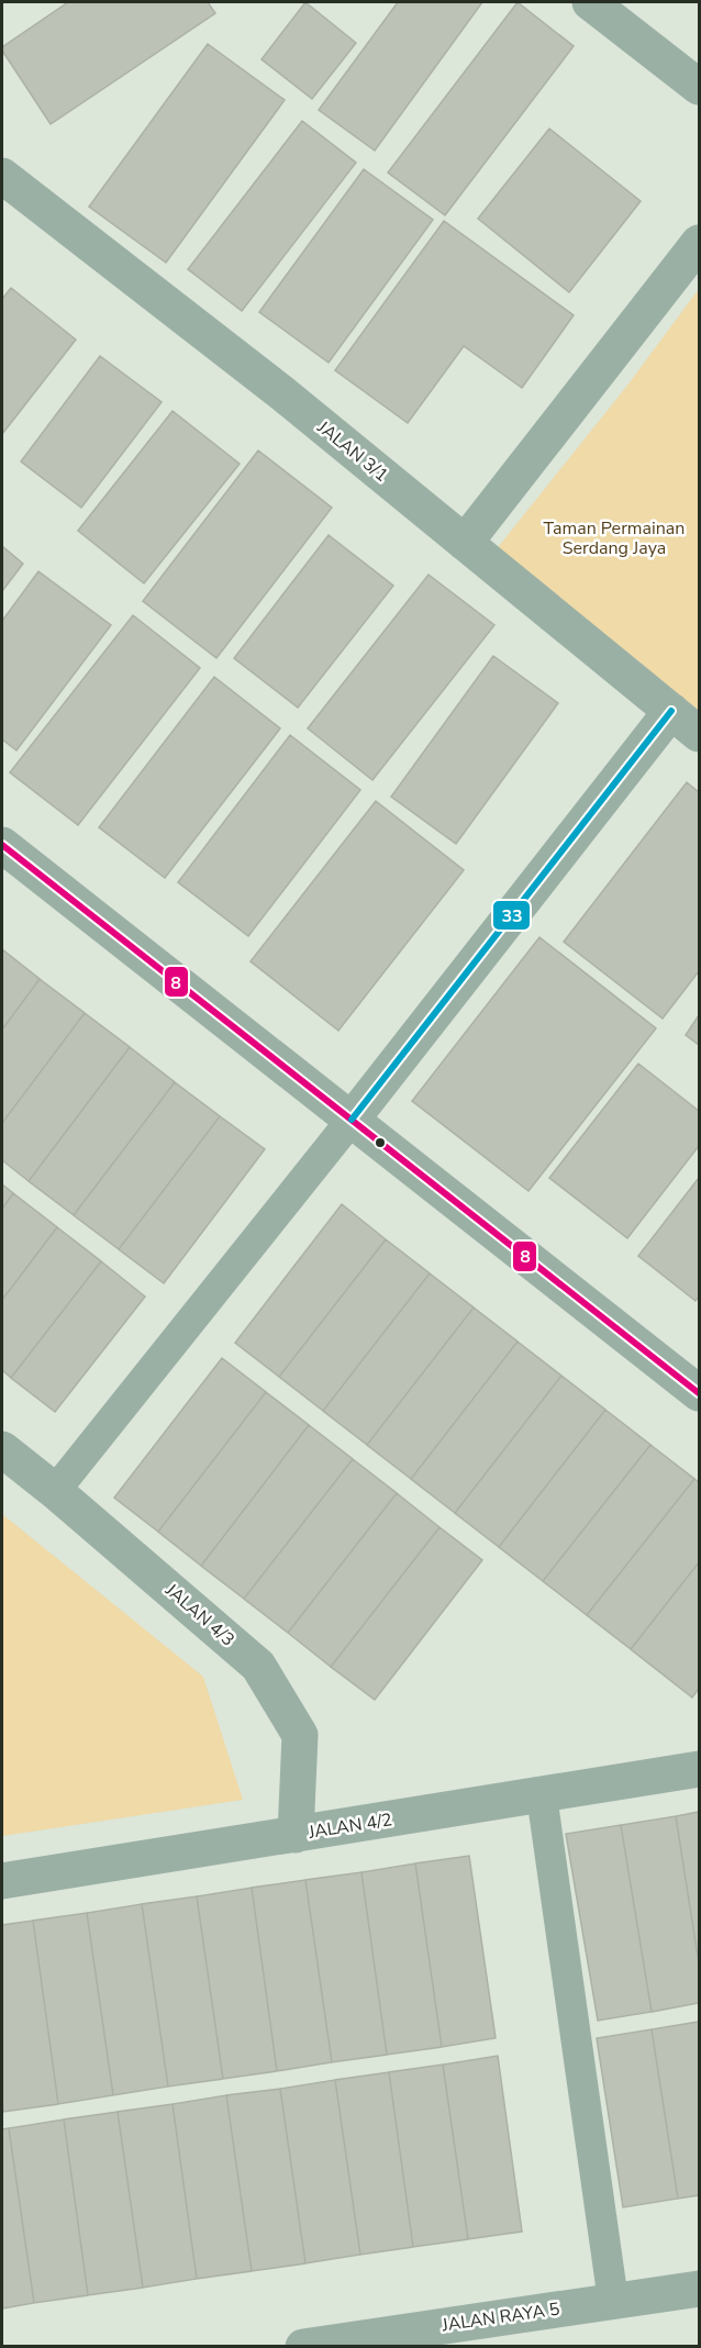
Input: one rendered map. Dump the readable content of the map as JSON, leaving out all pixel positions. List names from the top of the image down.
{
  "streets": {
    "street": [
      "JALAN 3/1",
      "JALAN 4/3",
      "JALAN 4/2",
      "JALAN RAYA 5"
    ]
  },
  "crossings": [
    ["JALAN 4/3", "JALAN 4/2"]
  ],
  "parks": ["Taman Permainan Serdang Jaya"],
  "lines": ["transit line 33", "transit line 8"]
}
